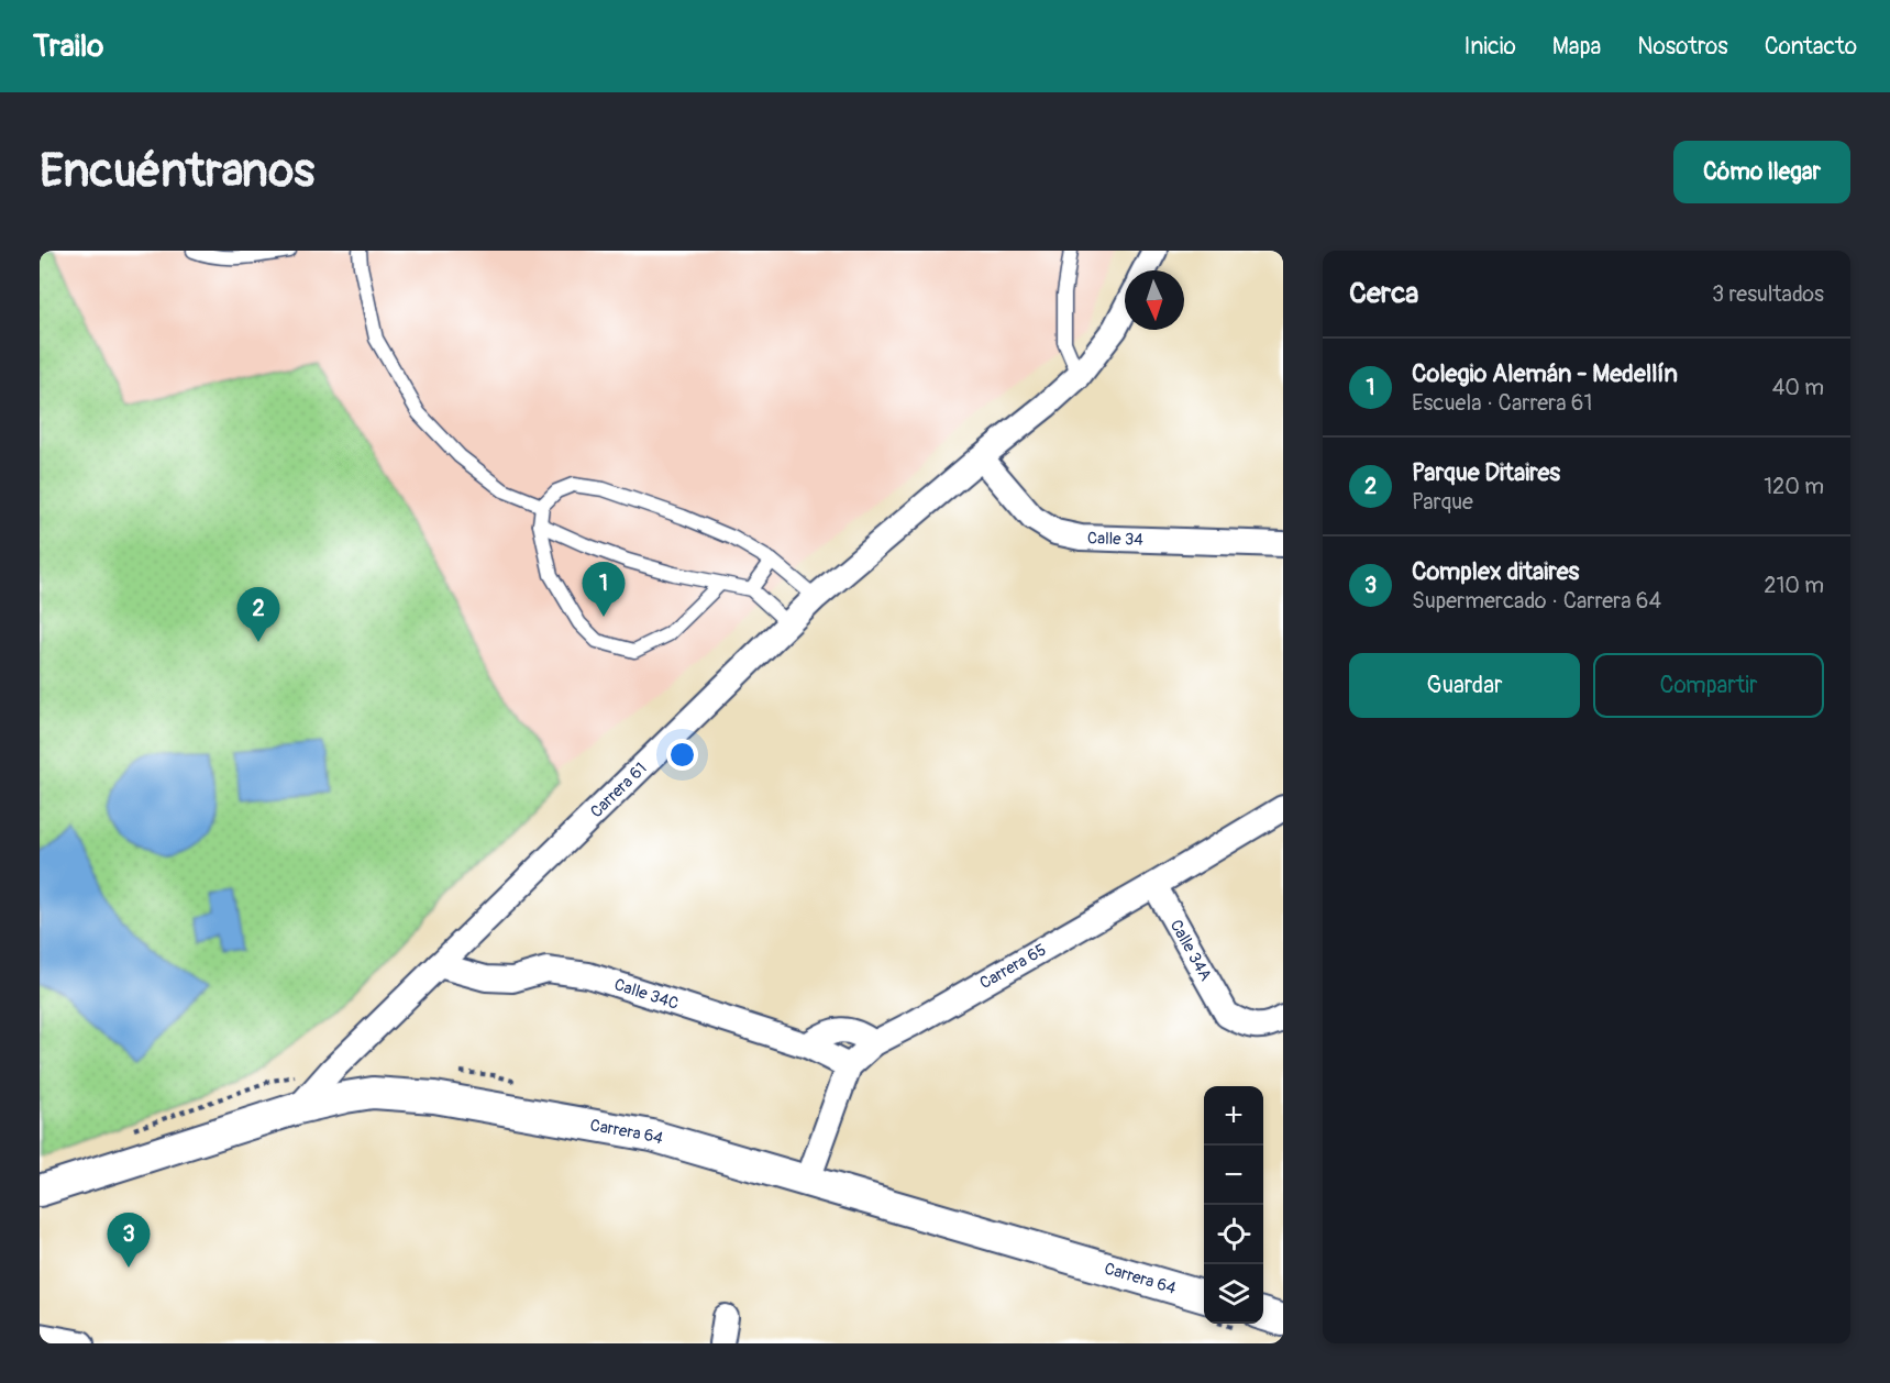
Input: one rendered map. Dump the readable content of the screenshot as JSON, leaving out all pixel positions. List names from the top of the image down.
{
  "streets": {
    "street": [
      "Calle 34",
      "Carrera 61",
      "Calle 34A",
      "Carrera 65",
      "Calle 34C",
      "Carrera 64"
    ]
  },
  "crossings": [
    ["Calle 34", "Carrera 61"],
    ["Carrera 61", "Calle 34C"],
    ["Carrera 61", "Carrera 64"],
    ["Calle 34A", "Carrera 65"],
    ["Carrera 65", "Calle 34C"],
    ["Carrera 65", "Carrera 64"]
  ],
  "north": "bottom",
  "page": {
    "header": "Trailo",
    "nav": [
      "Inicio",
      "Mapa",
      "Nosotros",
      "Contacto"
    ],
    "buttons": [
      "Cómo llegar",
      ["Guardar", "Compartir"]
    ],
    "title": "Encuéntranos",
    "heading": ["Cerca", "3 resultados"],
    "list": [
      {
        "mark": "1",
        "name": "Colegio Alemán - Medellín",
        "note": "Escuela · Carrera 61",
        "value": "40 m"
      },
      {
        "mark": "2",
        "name": "Parque Ditaires",
        "note": "Parque",
        "value": "120 m"
      },
      {
        "mark": "3",
        "name": "Complex ditaires",
        "note": "Supermercado · Carrera 64",
        "value": "210 m"
      }
    ],
    "pins": ["1", "2", "3"],
    "map_buttons": ["+", "−"]
  }
}
